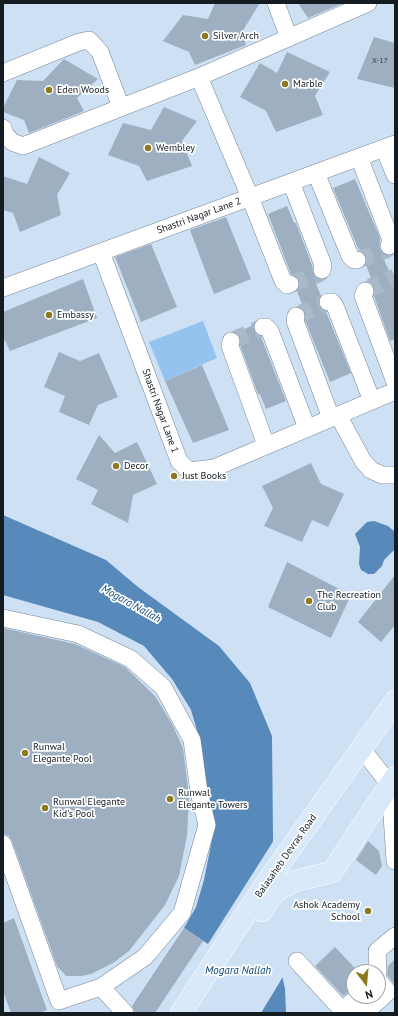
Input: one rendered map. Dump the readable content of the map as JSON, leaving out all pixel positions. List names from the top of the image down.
{
  "streets": {
    "main road": ["Balasaheb Devras Road"],
    "street": ["Shastri Nagar Lane 2", "Shastri Nagar Lane 1"]
  },
  "crossings": [
    ["Shastri Nagar Lane 2", "Shastri Nagar Lane 1"]
  ],
  "water": ["Mogara Nallah"],
  "places": [
    "Silver Arch",
    "Marble",
    "Eden Woods",
    "Wembley",
    "Embassy",
    "Decor",
    "Just Books",
    "The Recreation Club",
    "Runwal Elegante Pool",
    "Runwal Elegante Towers",
    "Runwal Elegante Kid's Pool",
    "Ashok Academy School"
  ],
  "house_numbers": ["X-17"],
  "north": "bottom"
}
